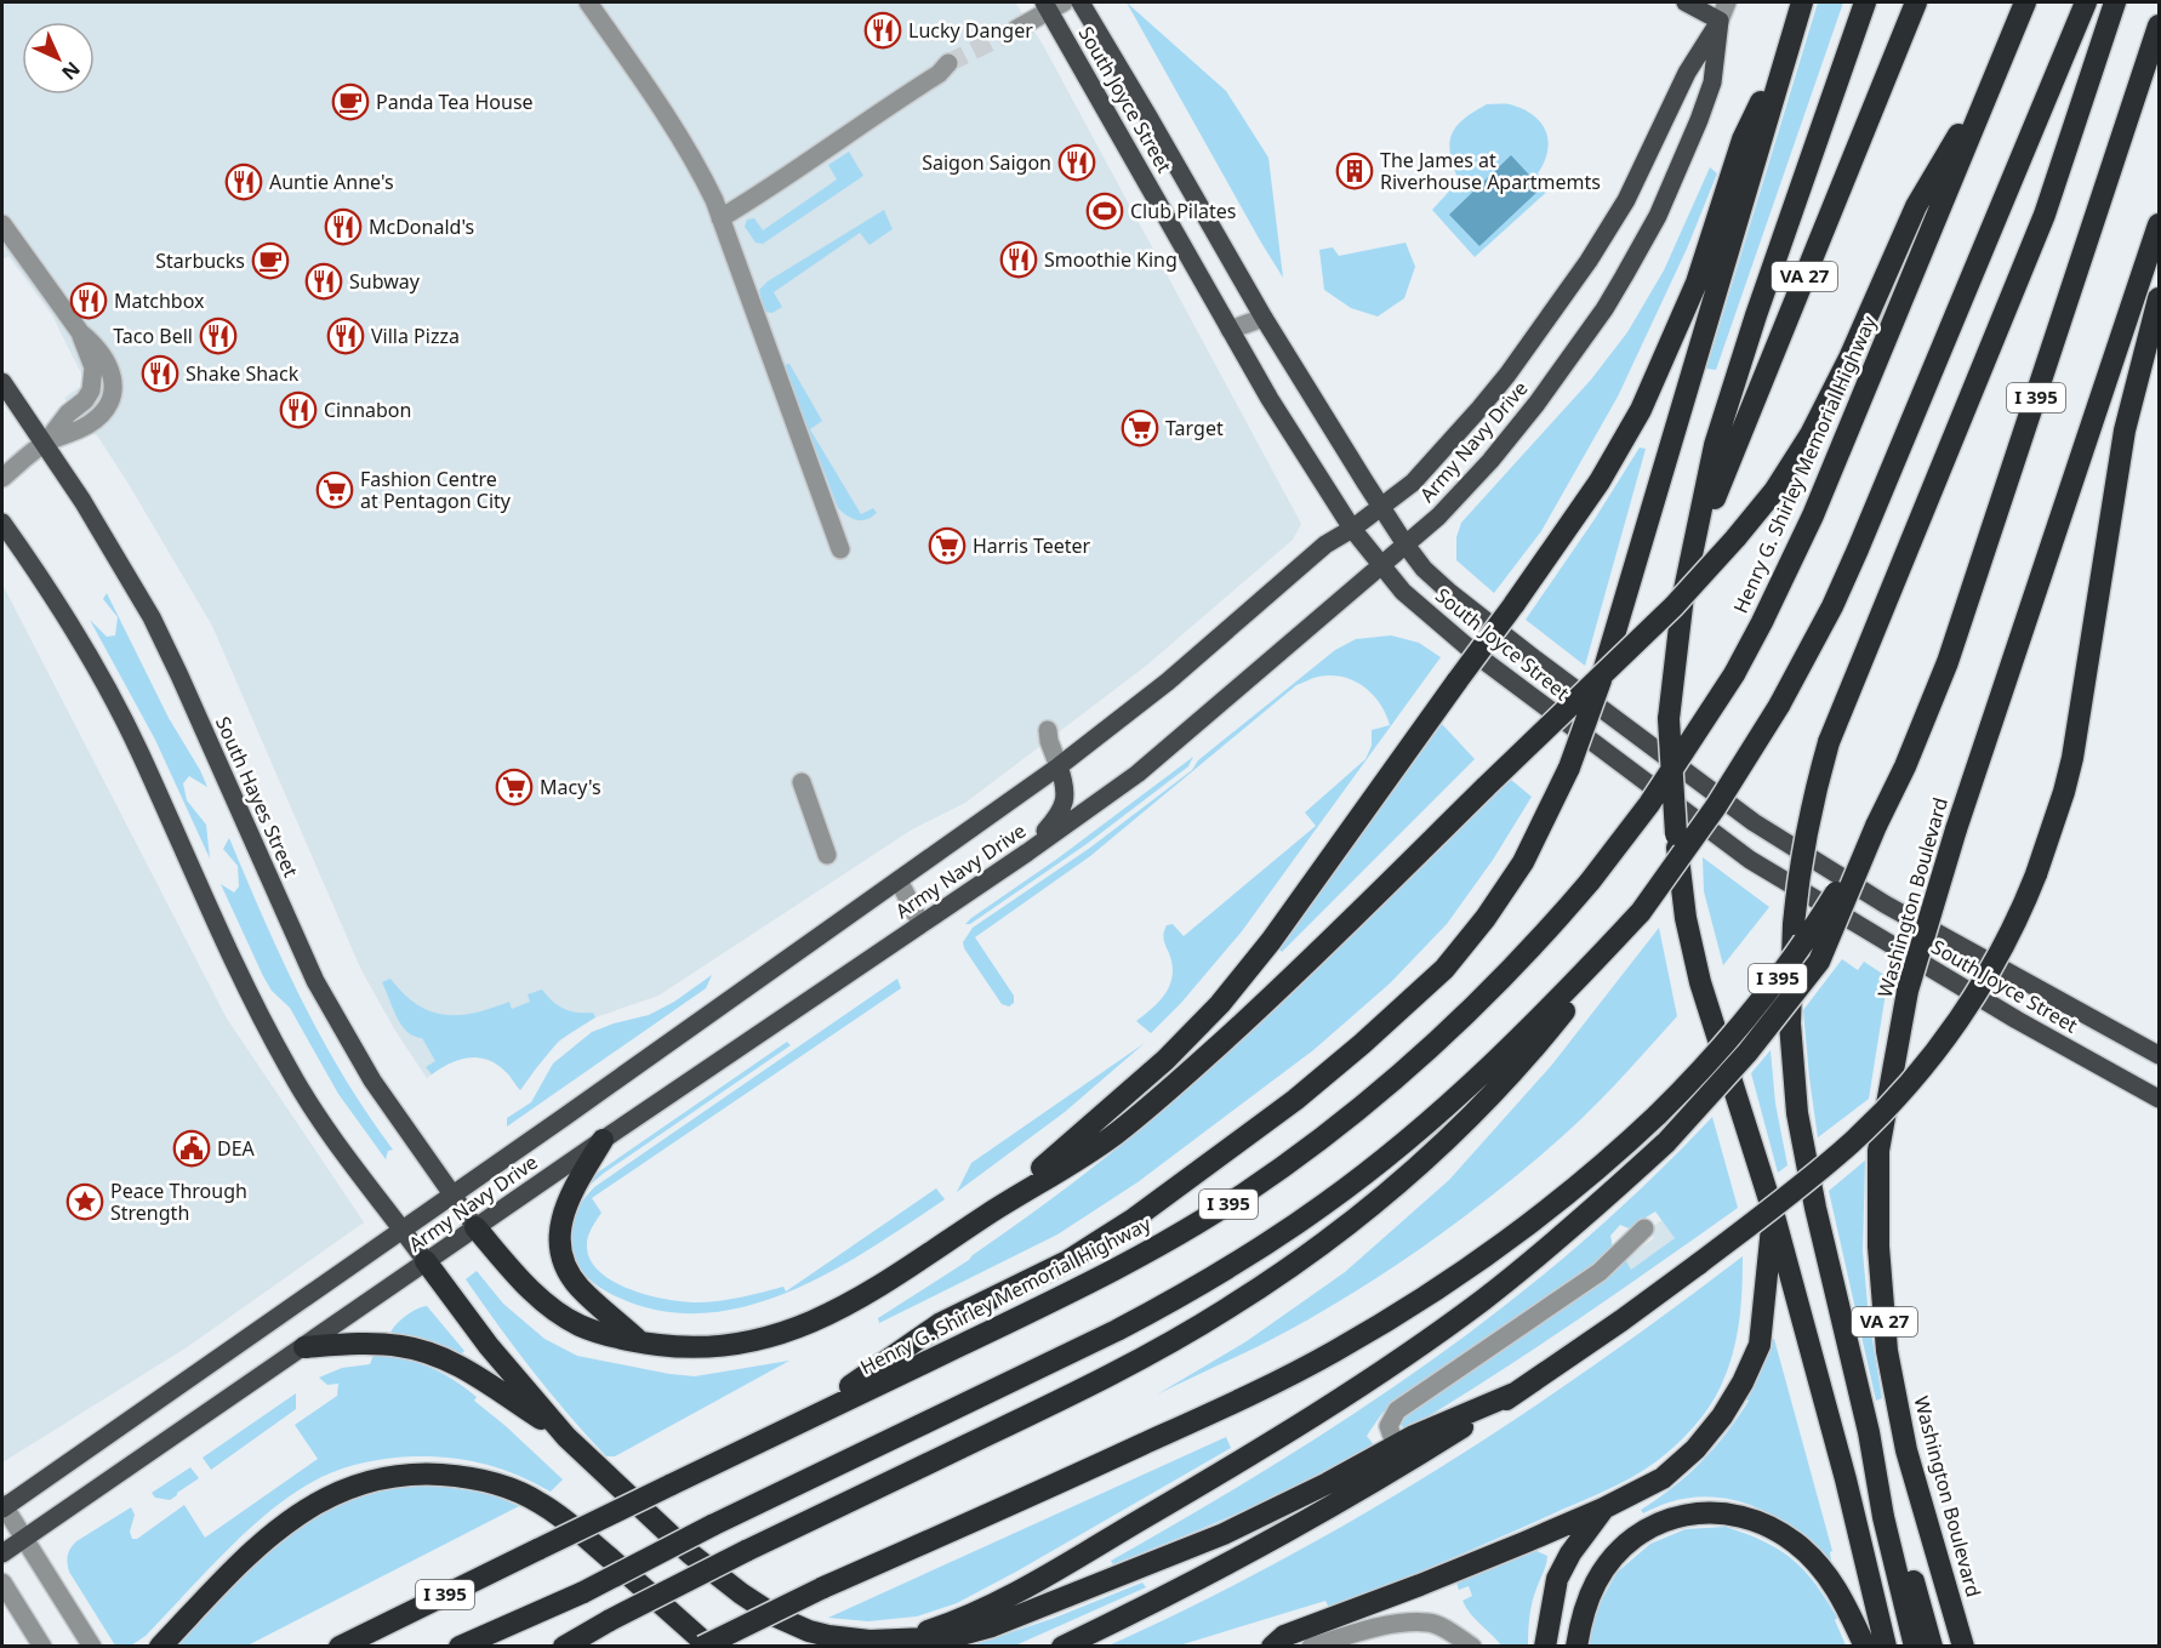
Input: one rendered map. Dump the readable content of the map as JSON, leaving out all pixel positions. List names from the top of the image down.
{
  "streets": {
    "highway": [
      "VA 27",
      "I 395",
      "Henry G. Shirley Memorial Highway",
      "Washington Boulevard"
    ],
    "main road": ["South Joyce Street", "Army Navy Drive", "South Hayes Street"]
  },
  "crossings": [
    ["South Joyce Street", "Army Navy Drive"],
    ["Army Navy Drive", "South Hayes Street"]
  ],
  "places": {
    "restaurant": [
      "Lucky Danger",
      "Saigon Saigon",
      "Auntie Anne's",
      "McDonald's",
      "Smoothie King",
      "Subway",
      "Matchbox",
      "Taco Bell",
      "Villa Pizza",
      "Shake Shack",
      "Cinnabon"
    ],
    "cafe": ["Panda Tea House", "Starbucks"],
    "building": ["The James at Riverhouse Apartmemts"],
    "sports": ["Club Pilates"],
    "supermarket": [
      "Target",
      "Fashion Centre at Pentagon City",
      "Harris Teeter",
      "Macy's"
    ],
    "public building": ["DEA"],
    "place": ["Peace Through Strength"]
  },
  "north": "bottom right"
}
